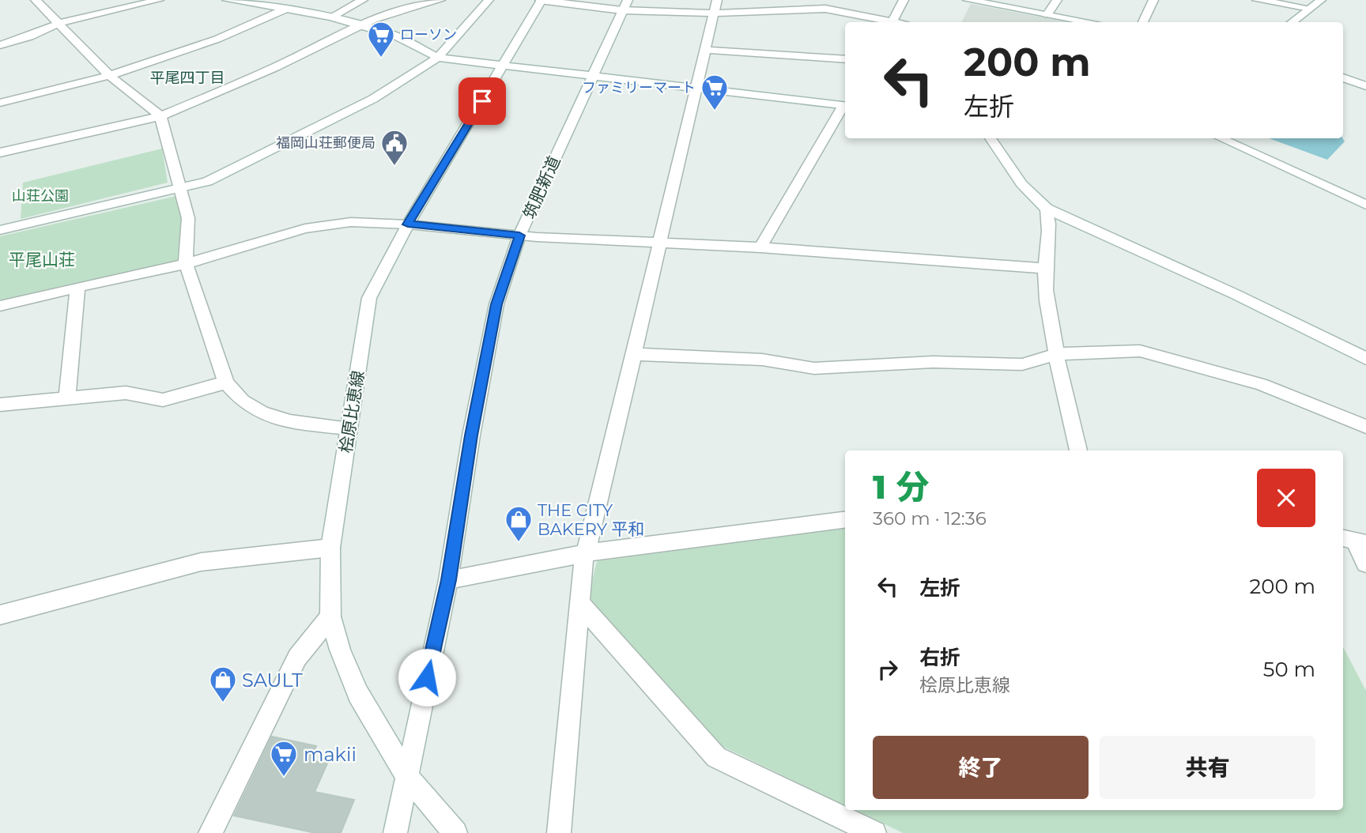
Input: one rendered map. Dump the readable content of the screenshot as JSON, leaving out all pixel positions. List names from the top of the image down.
{
  "streets": {
    "street": ["筑肥新道", "桧原比恵線"]
  },
  "crossings": [
    ["筑肥新道", "桧原比恵線"]
  ],
  "districts": ["平尾四丁目"],
  "parks": ["山荘公園", "平尾山荘"],
  "places": {
    "supermarket": ["ローソン", "ファミリーマート", "makii"],
    "public building": ["福岡山荘郵便局"],
    "shop": ["THE CITY BAKERY 平和", "SAULT"]
  },
  "page": {
    "turn": ["200 m", "左折"],
    "heading": ["1 分", "360 m · 12:36"],
    "list": [
      {
        "name": "左折",
        "value": "200 m"
      },
      {
        "name": "右折",
        "note": "桧原比恵線",
        "value": "50 m"
      }
    ],
    "buttons": ["終了", "共有"]
  }
}
